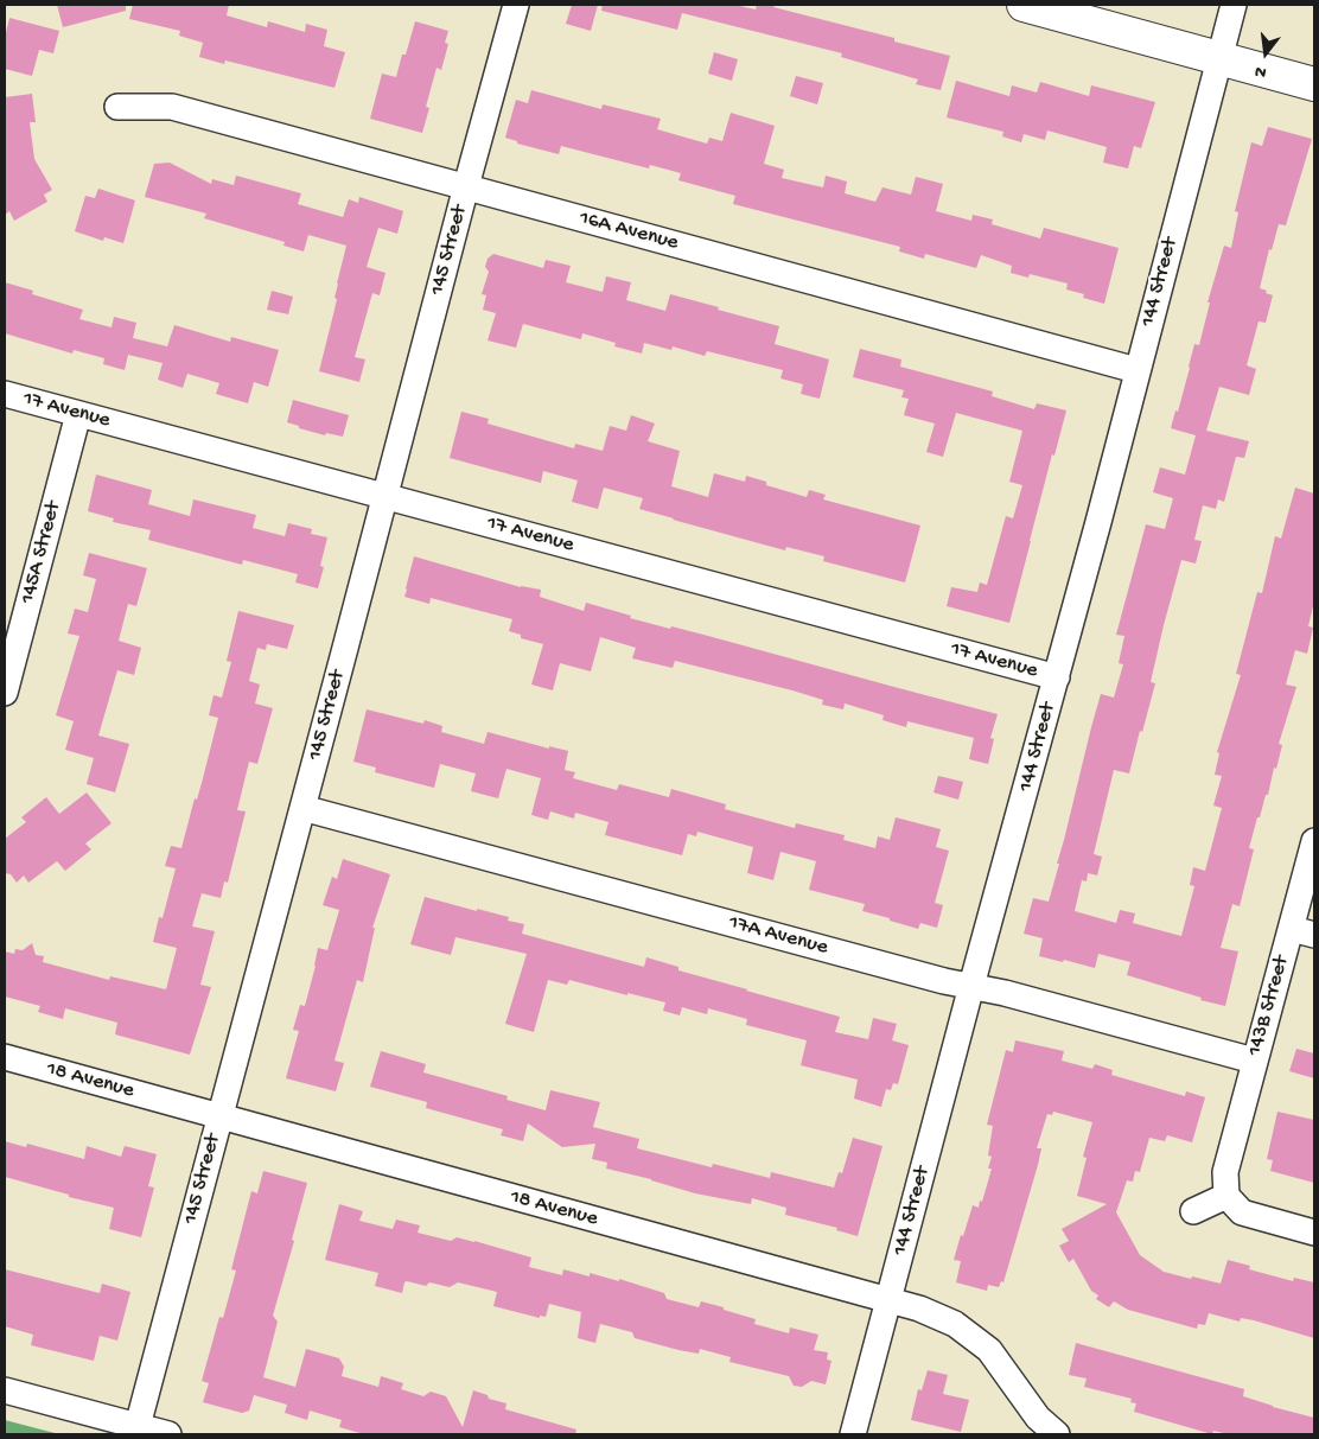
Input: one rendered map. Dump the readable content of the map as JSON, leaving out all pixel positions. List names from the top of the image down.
{
  "streets": {
    "street": [
      "16A Avenue",
      "145 Street",
      "144 Street",
      "17 Avenue",
      "145A Street",
      "17A Avenue",
      "143B Street",
      "18 Avenue"
    ]
  },
  "crossings": [
    ["16A Avenue", "145 Street"],
    ["16A Avenue", "144 Street"],
    ["145 Street", "17 Avenue"],
    ["145 Street", "17A Avenue"],
    ["145 Street", "18 Avenue"],
    ["144 Street", "17 Avenue"],
    ["144 Street", "17A Avenue"],
    ["144 Street", "18 Avenue"],
    ["17 Avenue", "145A Street"],
    ["17A Avenue", "143B Street"]
  ],
  "north": "bottom"
}
